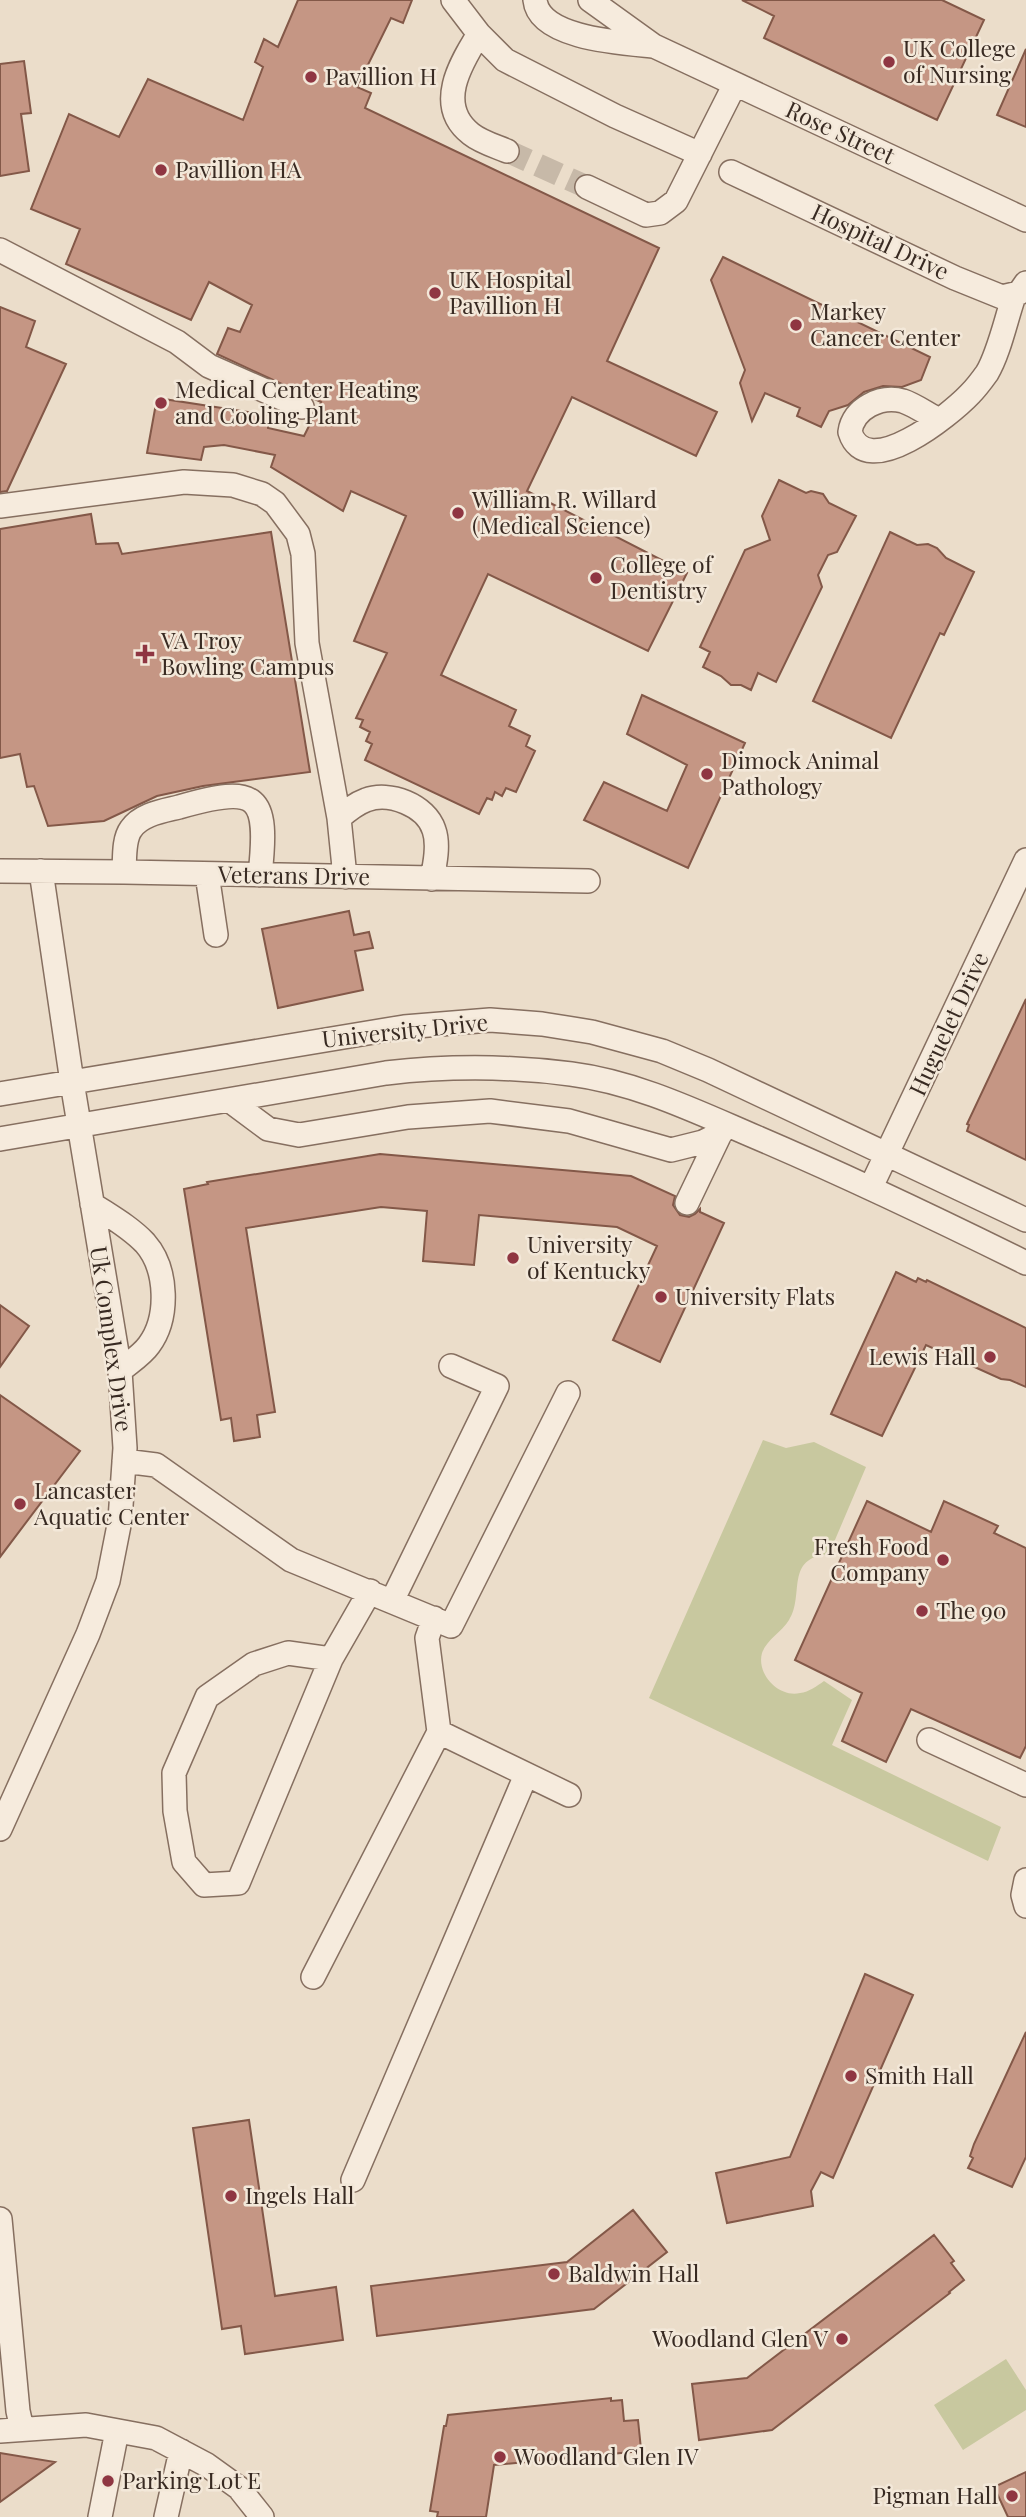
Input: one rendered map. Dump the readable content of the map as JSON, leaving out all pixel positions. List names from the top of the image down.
{
  "streets": {
    "street": [
      "Rose Street",
      "Hospital Drive",
      "Veterans Drive",
      "Huguelet Drive",
      "University Drive",
      "Uk Complex Drive"
    ]
  },
  "crossings": [
    ["Veterans Drive", "Uk Complex Drive"],
    ["Huguelet Drive", "University Drive"],
    ["University Drive", "Uk Complex Drive"]
  ],
  "places": {
    "other": [
      "UK College of Nursing",
      "Pavillion H",
      "Pavillion HA",
      "UK Hospital Pavillion H",
      "Markey Cancer Center",
      "Medical Center Heating and Cooling Plant",
      "William R. Willard (Medical Science)",
      "College of Dentistry",
      "Dimock Animal Pathology",
      "University of Kentucky",
      "University Flats",
      "Lewis Hall",
      "Lancaster Aquatic Center",
      "Fresh Food Company",
      "The 90",
      "Smith Hall",
      "Ingels Hall",
      "Baldwin Hall",
      "Woodland Glen V",
      "Woodland Glen IV",
      "Parking Lot E",
      "Pigman Hall"
    ],
    "health": ["VA Troy Bowling Campus"]
  }
}
